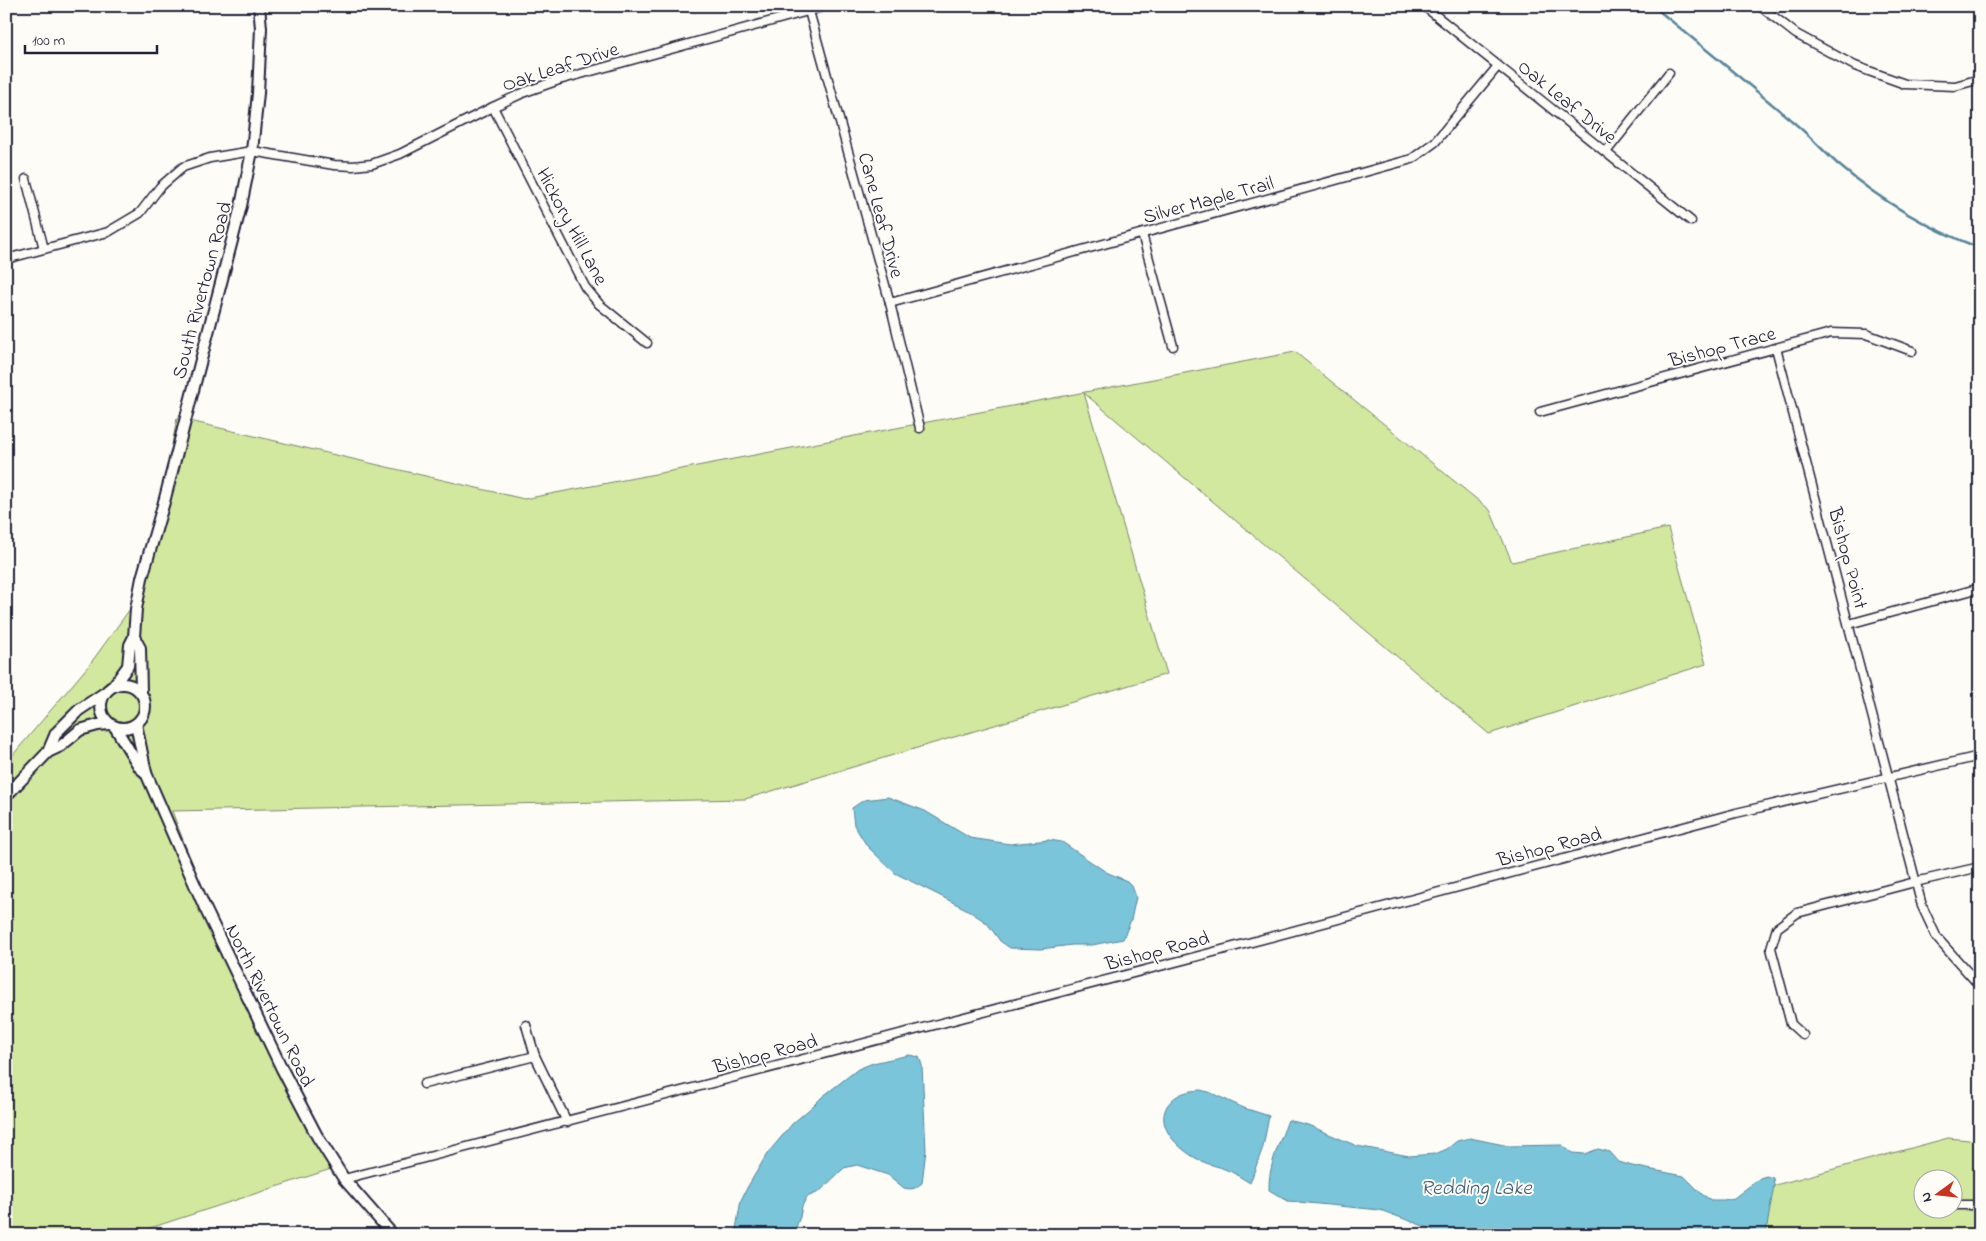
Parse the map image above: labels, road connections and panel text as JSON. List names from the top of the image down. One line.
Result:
{"streets":{"main road":["South Rivertown Road","North Rivertown Road"],"street":["Oak Leaf Drive","Silver Maple Trail","Cane Leaf Drive","Hickory Hill Lane","Bishop Trace","Bishop Point","Bishop Road"]},"crossings":[["Oak Leaf Drive","Silver Maple Trail"],["Oak Leaf Drive","Cane Leaf Drive"],["Oak Leaf Drive","Hickory Hill Lane"],["Oak Leaf Drive","South Rivertown Road"],["Silver Maple Trail","Cane Leaf Drive"],["Bishop Trace","Bishop Point"],["Bishop Point","Bishop Road"],["Bishop Road","North Rivertown Road"]],"water":["Redding Lake"],"scale_bar":"100 m","north":"left"}
